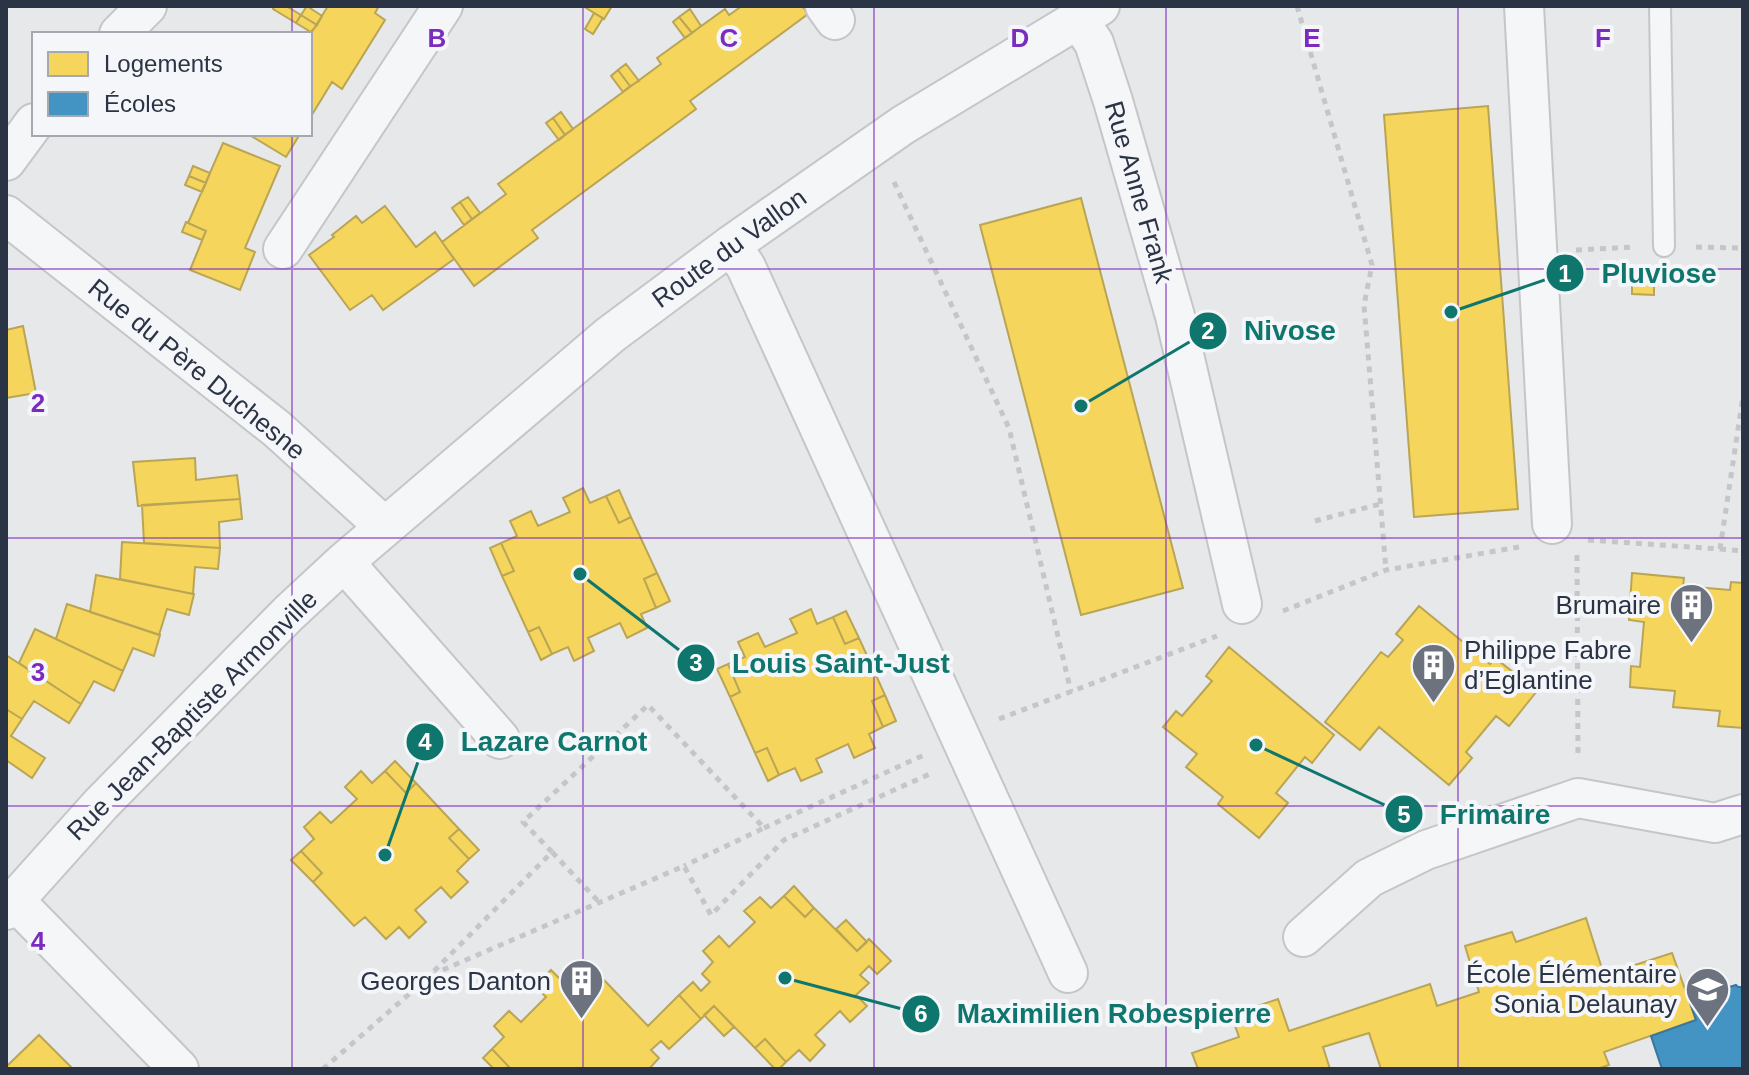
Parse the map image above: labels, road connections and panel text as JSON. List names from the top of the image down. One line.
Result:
{"streets":{"street":["Rue Anne Frank","Route du Vallon","Rue du Père Duchesne","Rue Jean-Baptiste Armonville"]},"crossings":[["Rue Anne Frank","Route du Vallon"],["Route du Vallon","Rue du Père Duchesne"],["Route du Vallon","Rue Jean-Baptiste Armonville"],["Rue du Père Duchesne","Rue Jean-Baptiste Armonville"]],"places":{"other":["Pluviose","Nivose","Louis Saint-Just","Frimaire","Lazare Carnot","Maximilien Robespierre"],"building":["Brumaire","Philippe Fabre d’Eglantine","Georges Danton"],"school or university":["École Élémentaire Sonia Delaunay"]},"legend":["Logements","Écoles"],"grid":{"columns":["B","C","D","E","F"],"rows":["2","3","4"]}}
